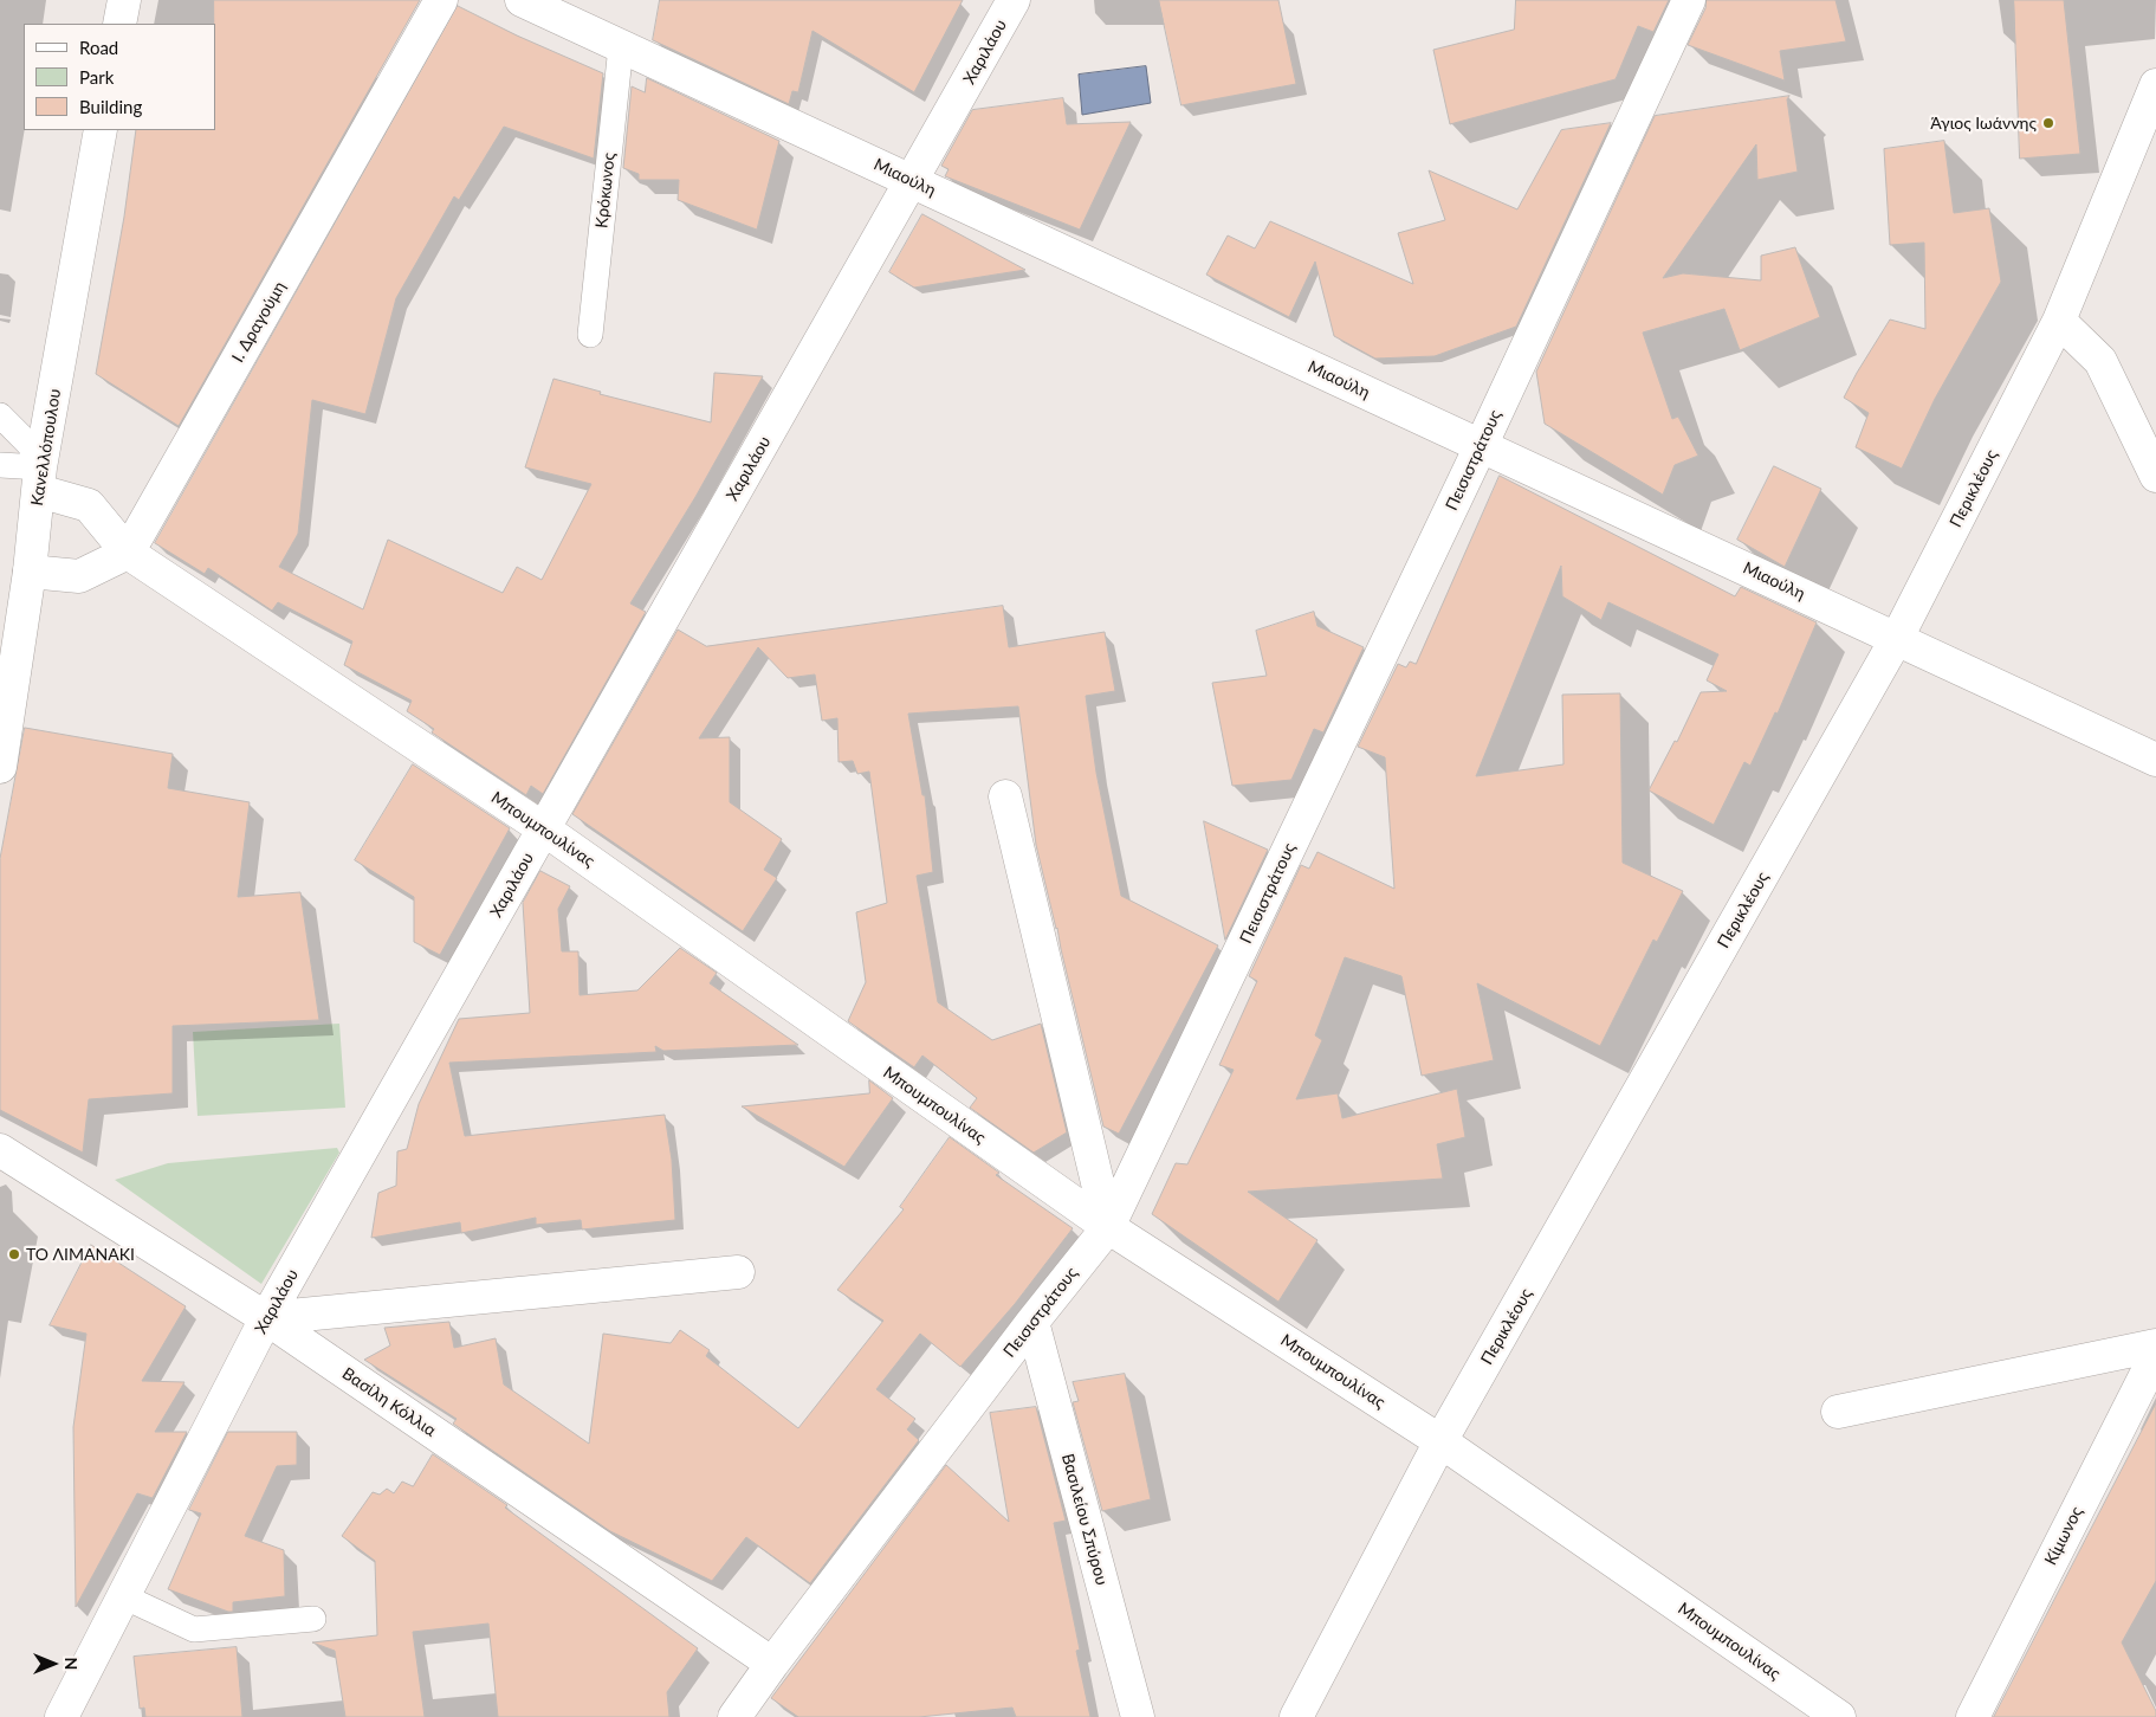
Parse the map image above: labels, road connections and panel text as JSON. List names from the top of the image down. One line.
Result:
{"streets":{"street":["Χαριλάου","Μιαούλη","Ι. Δραγούμη","Κανελλόπουλου","Πεισιστράτους","Περικλέους","Μπουμπουλίνας","Βασίλη Κόλλια","Βασιλείου Σπύρου","Κίμωνος"],"lane":["Κρόκωνος"]},"crossings":[["Χαριλάου","Μιαούλη"],["Χαριλάου","Μπουμπουλίνας"],["Χαριλάου","Βασίλη Κόλλια"],["Μιαούλη","Κρόκωνος"],["Μιαούλη","Πεισιστράτους"],["Μιαούλη","Περικλέους"],["Ι. Δραγούμη","Μπουμπουλίνας"],["Κανελλόπουλου","Μπουμπουλίνας"],["Πεισιστράτους","Μπουμπουλίνας"],["Πεισιστράτους","Βασίλη Κόλλια"],["Πεισιστράτους","Βασιλείου Σπύρου"],["Περικλέους","Μπουμπουλίνας"]],"places":["Άγιος Ιωάννης","ΤΟ ΛΙΜΑΝΑΚΙ"],"legend":["Road","Park","Building"],"north":"right"}
